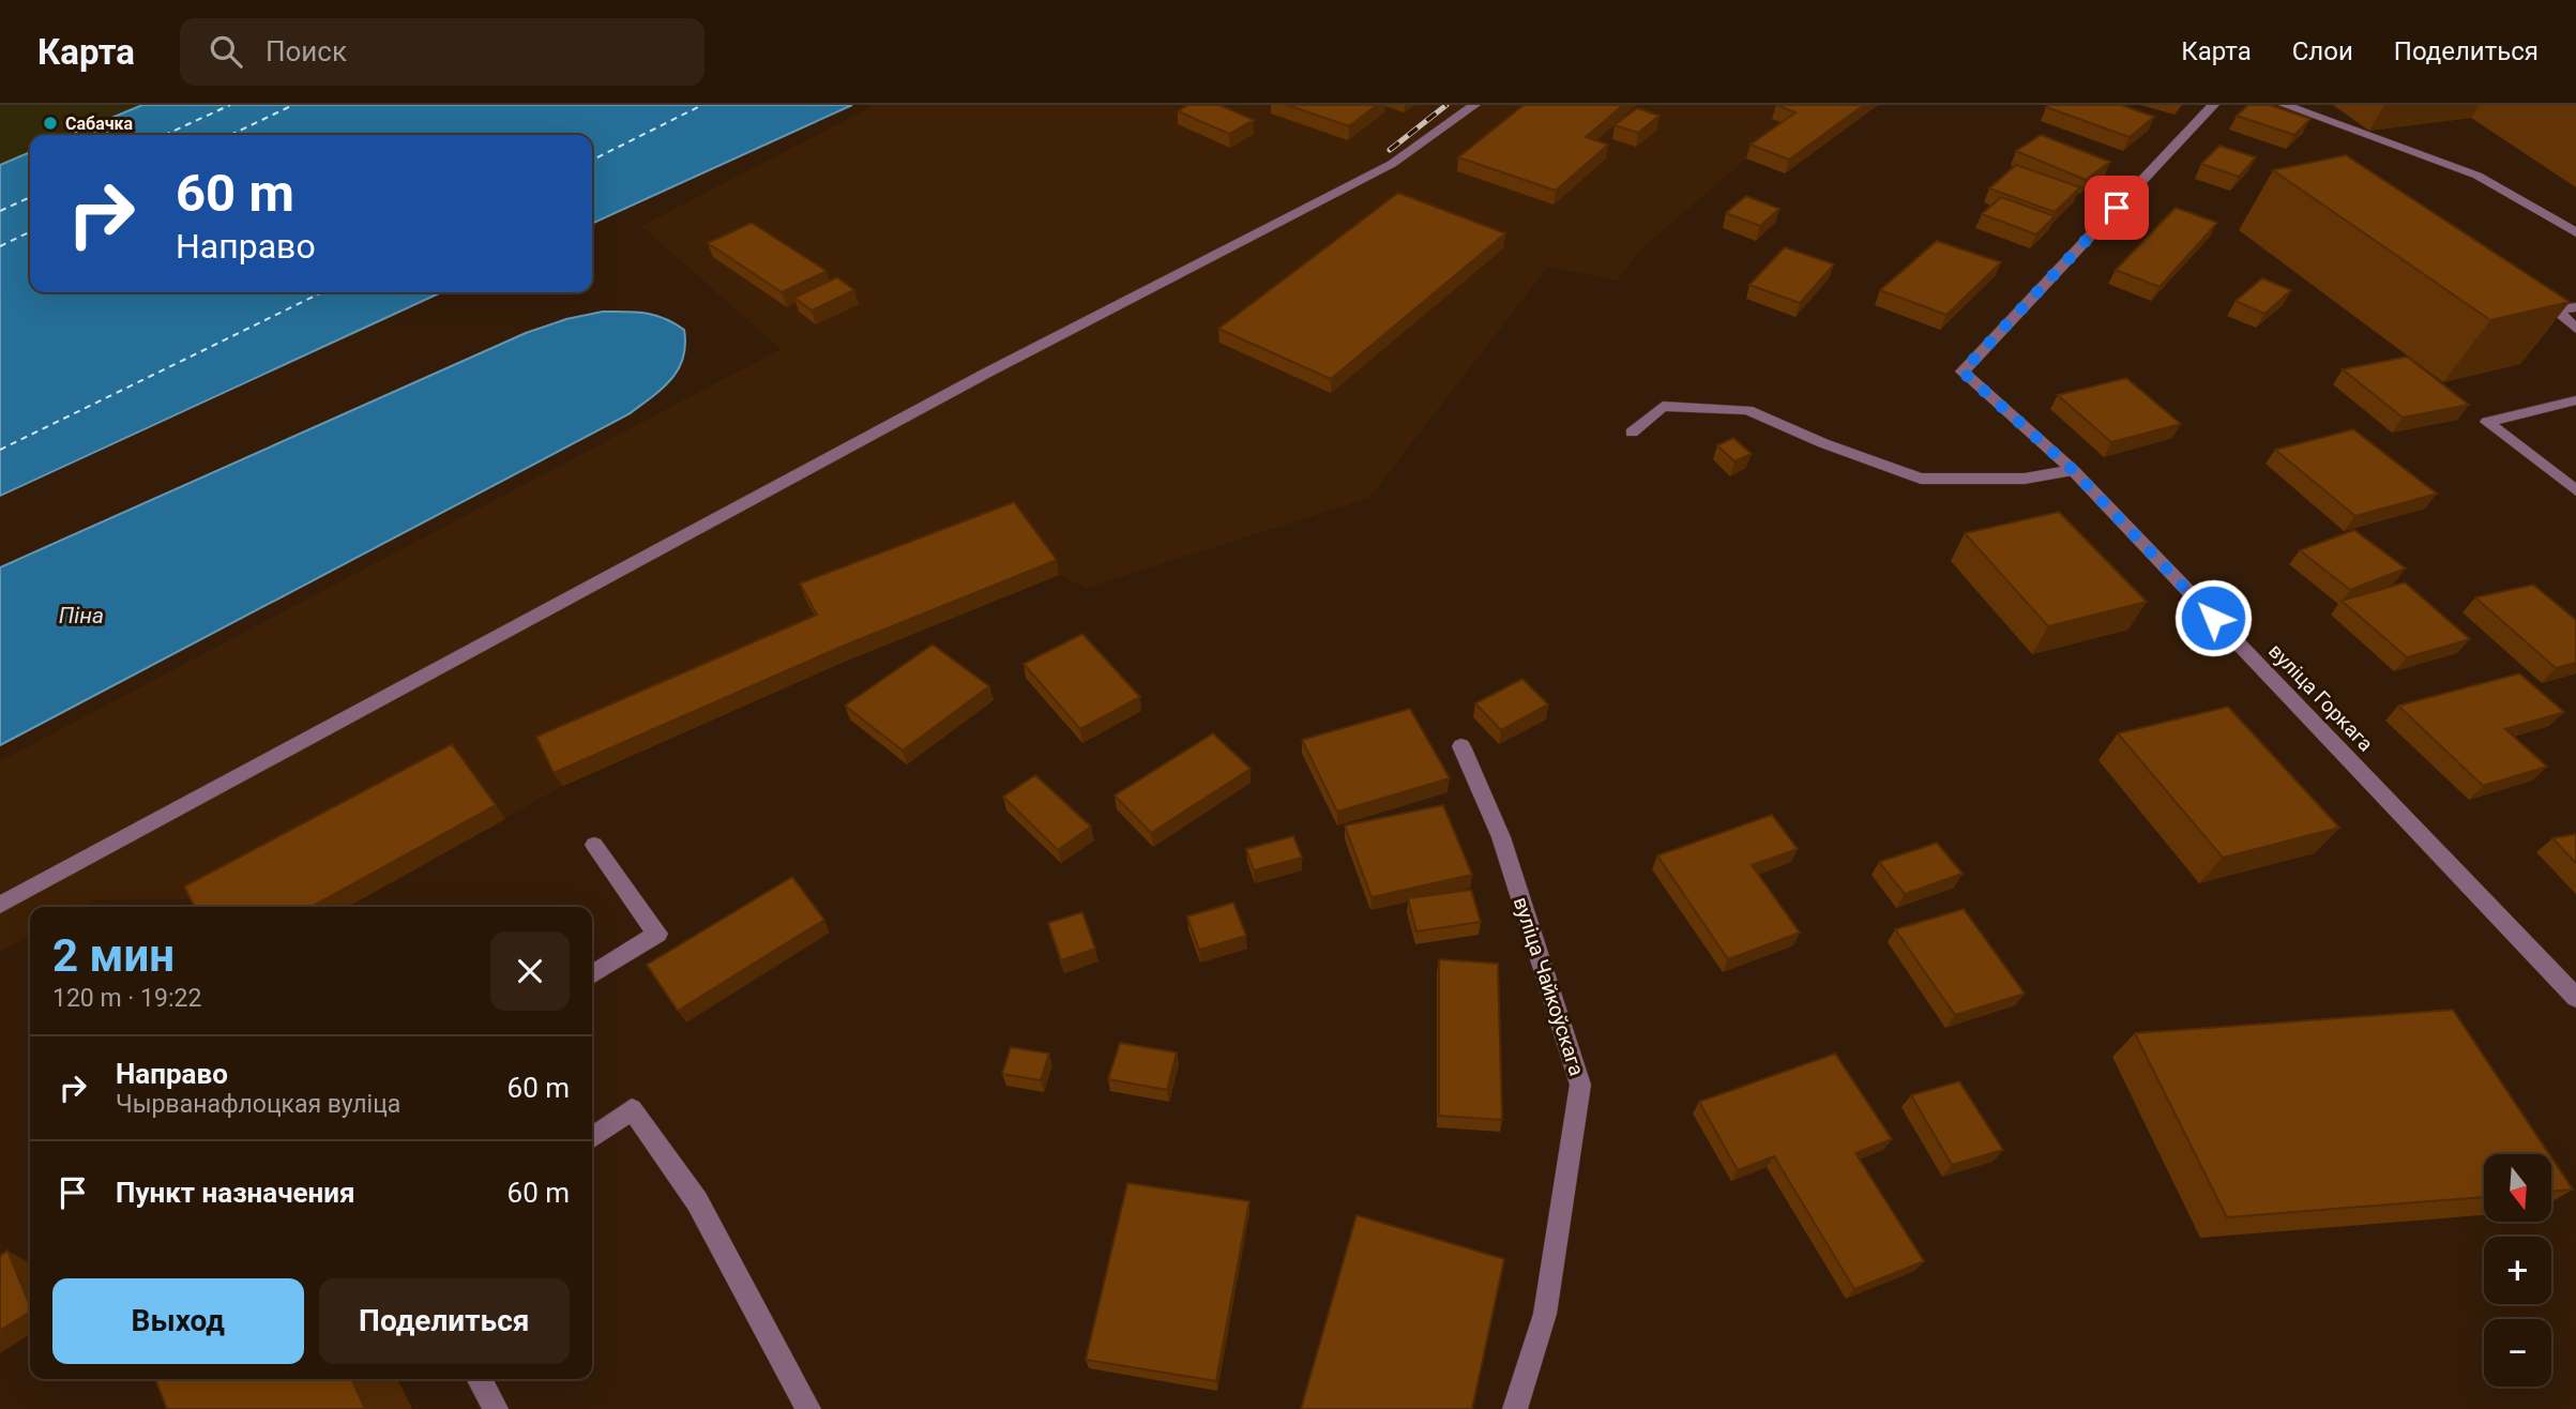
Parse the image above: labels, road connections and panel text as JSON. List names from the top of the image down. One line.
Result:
{"streets":{"street":["вуліца Горкага","вуліца Чайкоўскага"]},"water":["Піна"],"places":["Сабачка"],"north":"bottom","page":{"header":"Карта","search":"Поиск","nav":["Карта","Слои","Поделиться"],"turn":["60 m","Направо"],"heading":["2 мин","120 m · 19:22"],"list":[{"name":"Направо","note":"Чырванафлоцкая вуліца","value":"60 m"},{"name":"Пункт назначения","value":"60 m"}],"map_buttons":["+","−"],"buttons":["Выход","Поделиться"]}}
